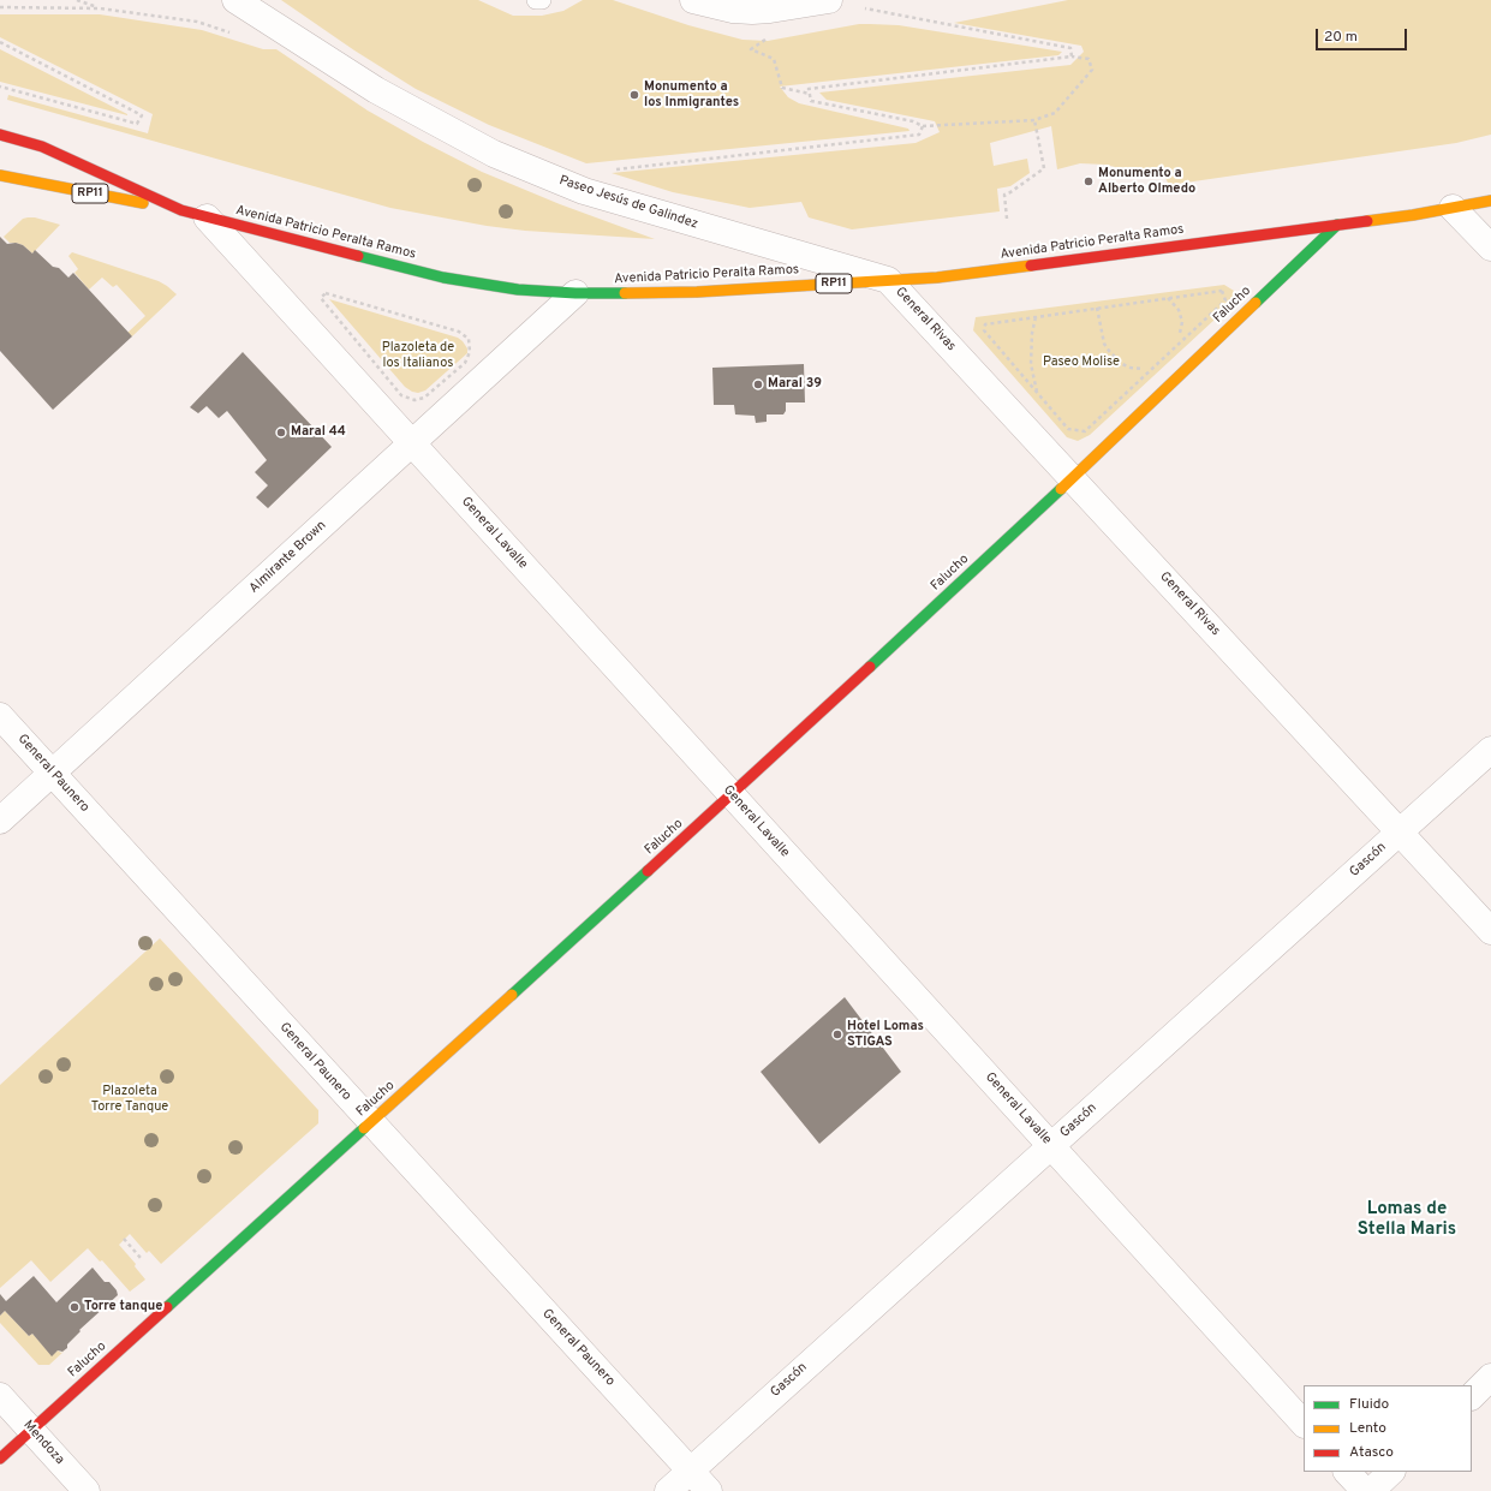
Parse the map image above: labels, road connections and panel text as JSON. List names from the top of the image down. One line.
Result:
{"streets":{"street":["RP11","Paseo Jesús de Galindez","Avenida Patricio Peralta Ramos","Falucho","General Rivas","General Lavalle","Almirante Brown","General Paunero","Gascón","Mendoza"]},"crossings":[["RP11","Avenida Patricio Peralta Ramos"],["Paseo Jesús de Galindez","Avenida Patricio Peralta Ramos"],["Paseo Jesús de Galindez","General Rivas"],["Avenida Patricio Peralta Ramos","Falucho"],["Avenida Patricio Peralta Ramos","General Rivas"],["Avenida Patricio Peralta Ramos","General Lavalle"],["Avenida Patricio Peralta Ramos","Almirante Brown"],["Falucho","General Rivas"],["Falucho","General Lavalle"],["Falucho","General Paunero"],["Falucho","Mendoza"],["General Rivas","Gascón"],["General Lavalle","Almirante Brown"],["General Lavalle","Gascón"],["Almirante Brown","General Paunero"],["General Paunero","Gascón"]],"districts":["Lomas de Stella Maris"],"parks":["Plazoleta de los Italianos","Paseo Molise","Plazoleta Torre Tanque"],"places":["Monumento a los Inmigrantes","Monumento a Alberto Olmedo","Maral 39","Maral 44","Hotel Lomas STIGAS","Torre tanque"],"legend":["Fluido","Lento","Atasco"],"scale_bar":"20 m"}
